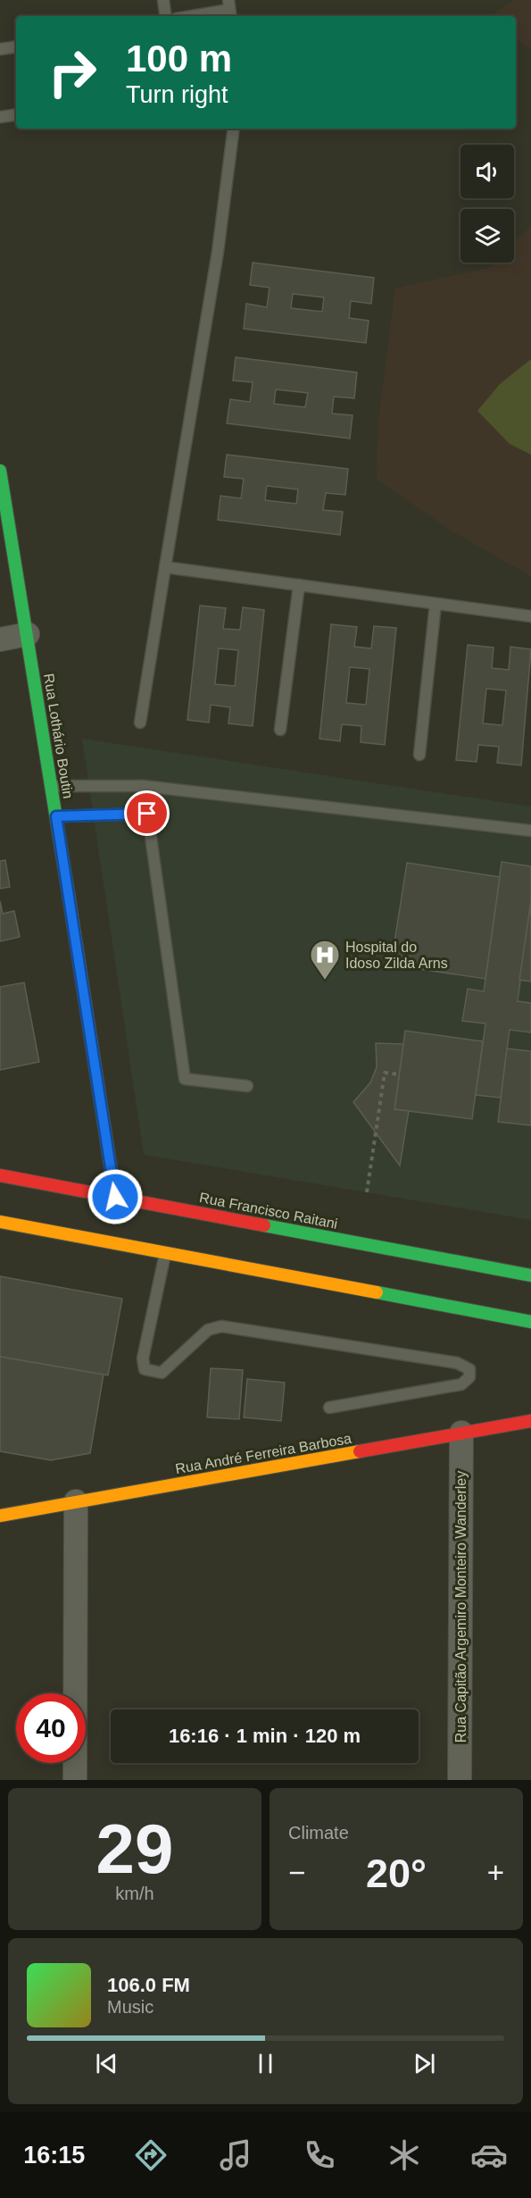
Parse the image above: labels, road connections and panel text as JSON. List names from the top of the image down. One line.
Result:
{"streets":{"street":["Rua Lothário Boutin","Rua Francisco Raitani","Rua André Ferreira Barbosa","Rua Capitão Argemiro Monteiro Wanderley"]},"crossings":[["Rua Lothário Boutin","Rua Francisco Raitani"],["Rua André Ferreira Barbosa","Rua Capitão Argemiro Monteiro Wanderley"]],"places":{"hospital":["Hospital do Idoso Zilda Arns"]},"page":{"turn":["100 m","Turn right"],"limit":"40","trip":"16:16 · 1 min · 120 m","tile":[["29","km/h"],"Climate"],"heat":["−","20°","+"],"song":["106.0 FM","Music"],"tabs":"16:15"}}
